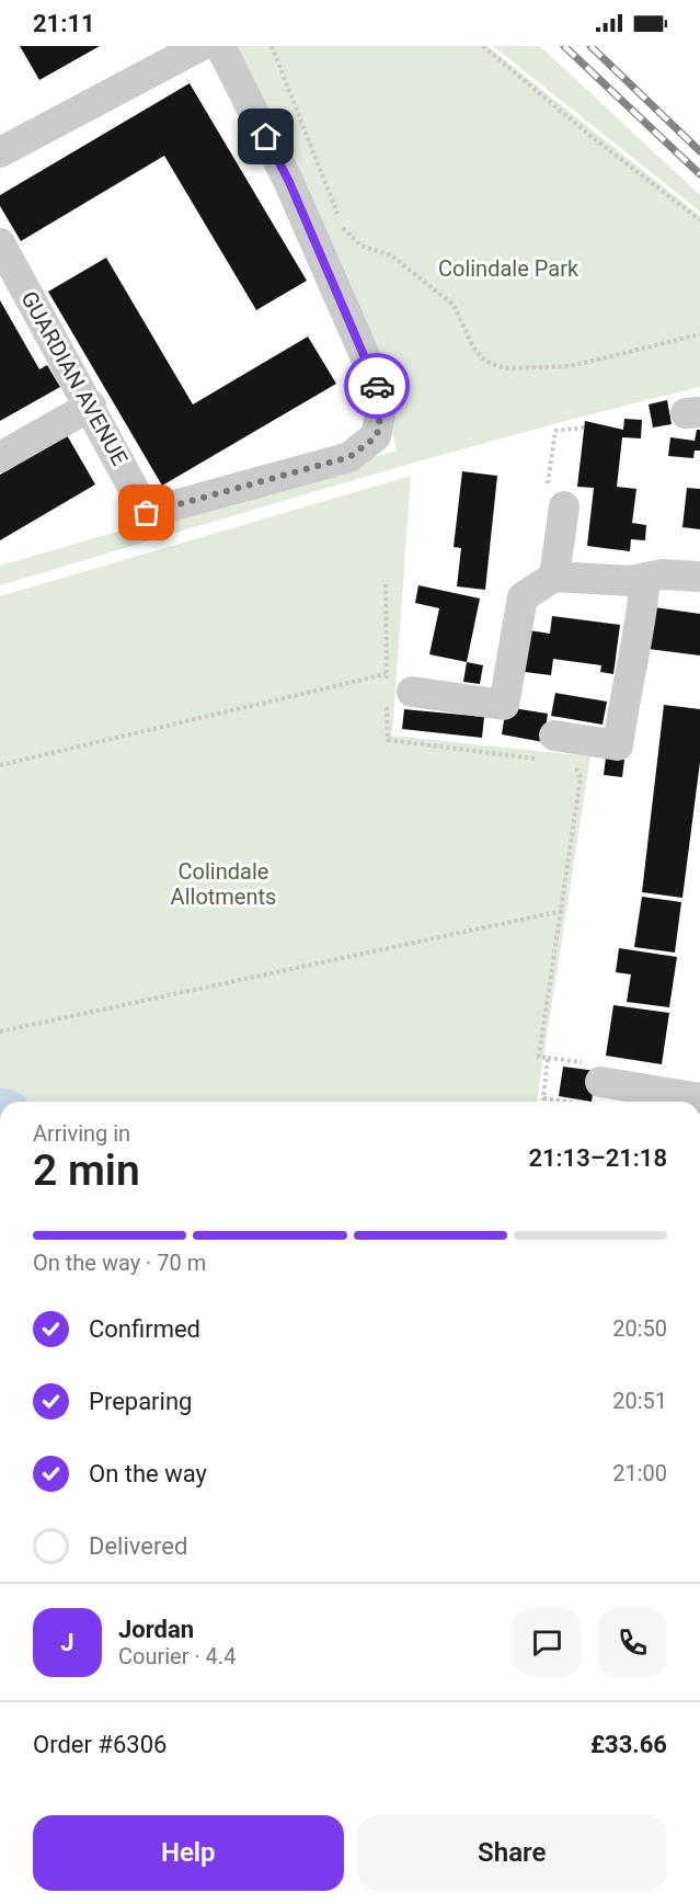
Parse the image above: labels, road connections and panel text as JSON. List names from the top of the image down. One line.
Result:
{"streets":{"street":["GUARDIAN AVENUE"]},"parks":["Colindale Park","Colindale Allotments"],"page":{"status":"21:11","heading":["2 min","Arriving in","21:13–21:18"],"panel":["Jordan","Courier · 4.4","Order #6306","£33.66"],"bar":"On the way · 70 m","list":[["Confirmed","20:50"],["Preparing","20:51"],["On the way","21:00"],"Delivered"],"round":"J","buttons":["Help","Share"]}}
